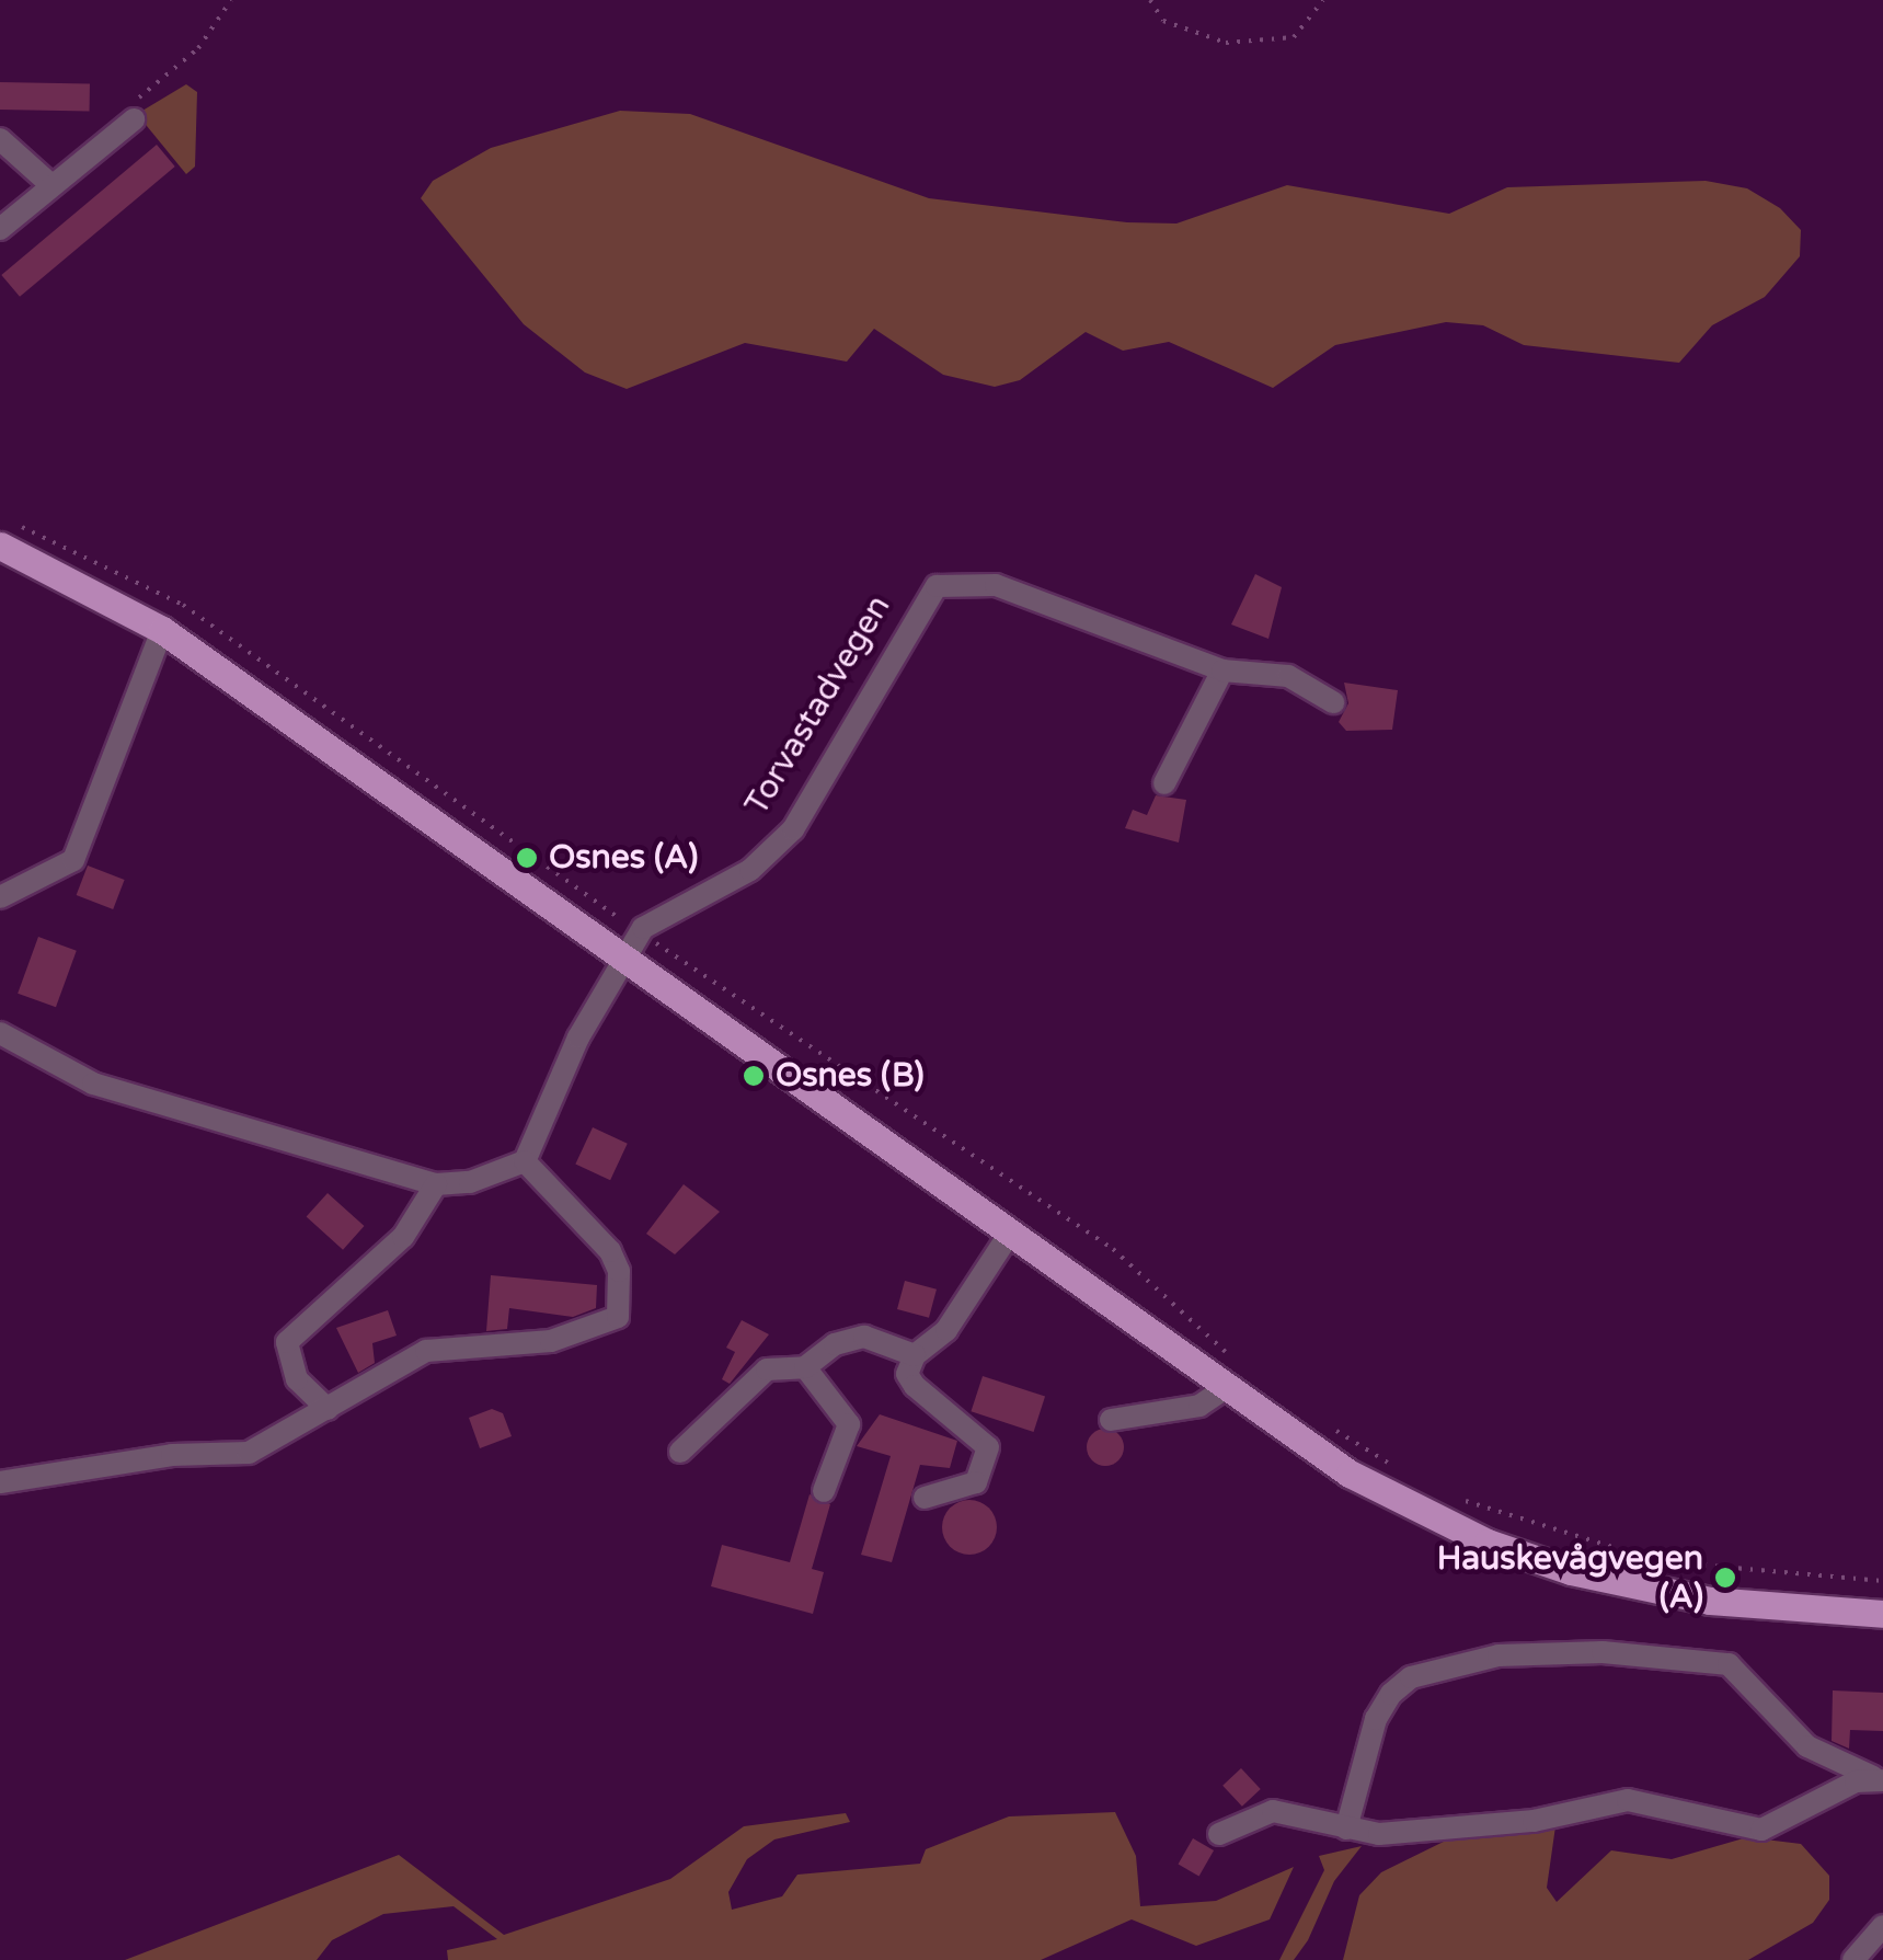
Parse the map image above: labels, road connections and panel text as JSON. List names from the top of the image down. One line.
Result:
{"streets":{"street":["Torvastadvegen"]},"places":["Osnes (A)","Osnes (B)","Hauskevågvegen (A)"]}
